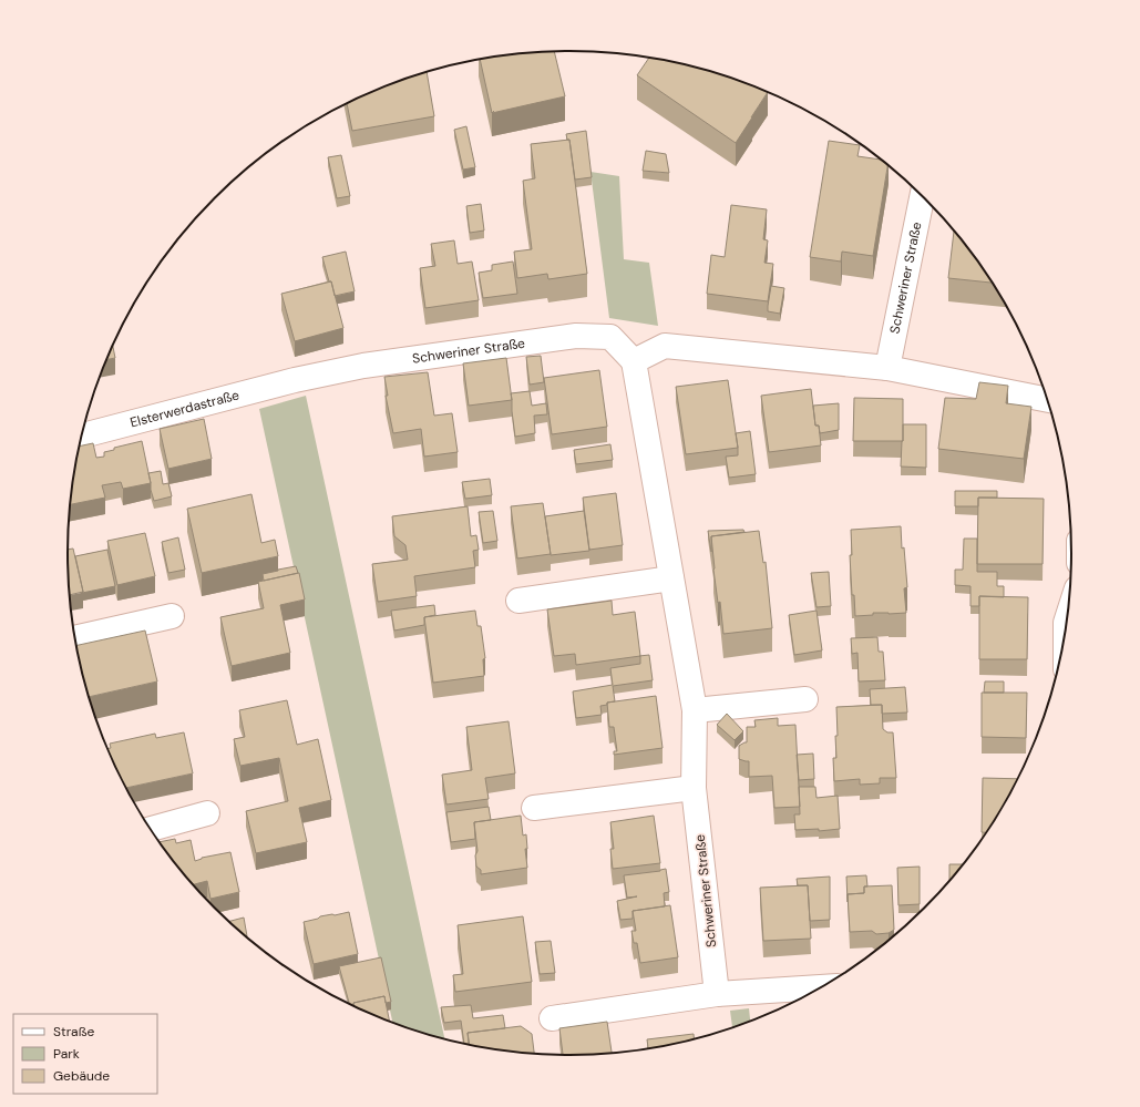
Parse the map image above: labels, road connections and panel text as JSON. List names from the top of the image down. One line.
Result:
{"streets":{"street":["Schweriner Straße","Elsterwerdastraße"]},"crossings":[["Schweriner Straße","Elsterwerdastraße"]],"legend":["Straße","Park","Gebäude"]}
